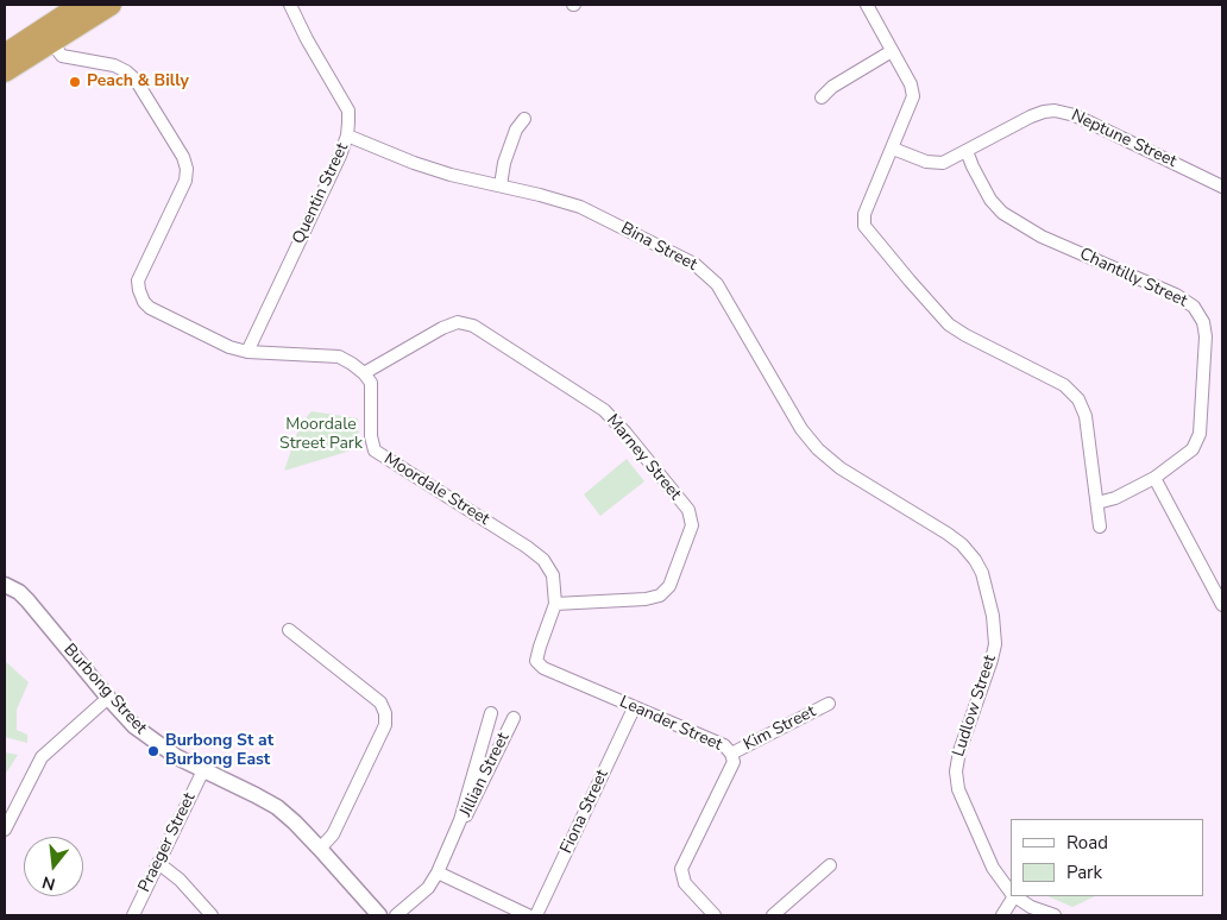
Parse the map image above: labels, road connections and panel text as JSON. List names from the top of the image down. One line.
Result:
{"streets":{"street":["Neptune Street","Quentin Street","Bina Street","Chantilly Street","Marney Street","Moordale Street","Burbong Street","Ludlow Street","Leander Street","Kim Street","Jillian Street","Fiona Street","Praeger Street"]},"crossings":[["Neptune Street","Chantilly Street"],["Quentin Street","Bina Street"],["Bina Street","Ludlow Street"],["Marney Street","Moordale Street"],["Moordale Street","Leander Street"],["Burbong Street","Praeger Street"],["Leander Street","Kim Street"],["Leander Street","Fiona Street"]],"parks":["Moordale Street Park"],"places":["Peach & Billy","Burbong St at Burbong East"],"legend":["Road","Park"],"north":"bottom"}
